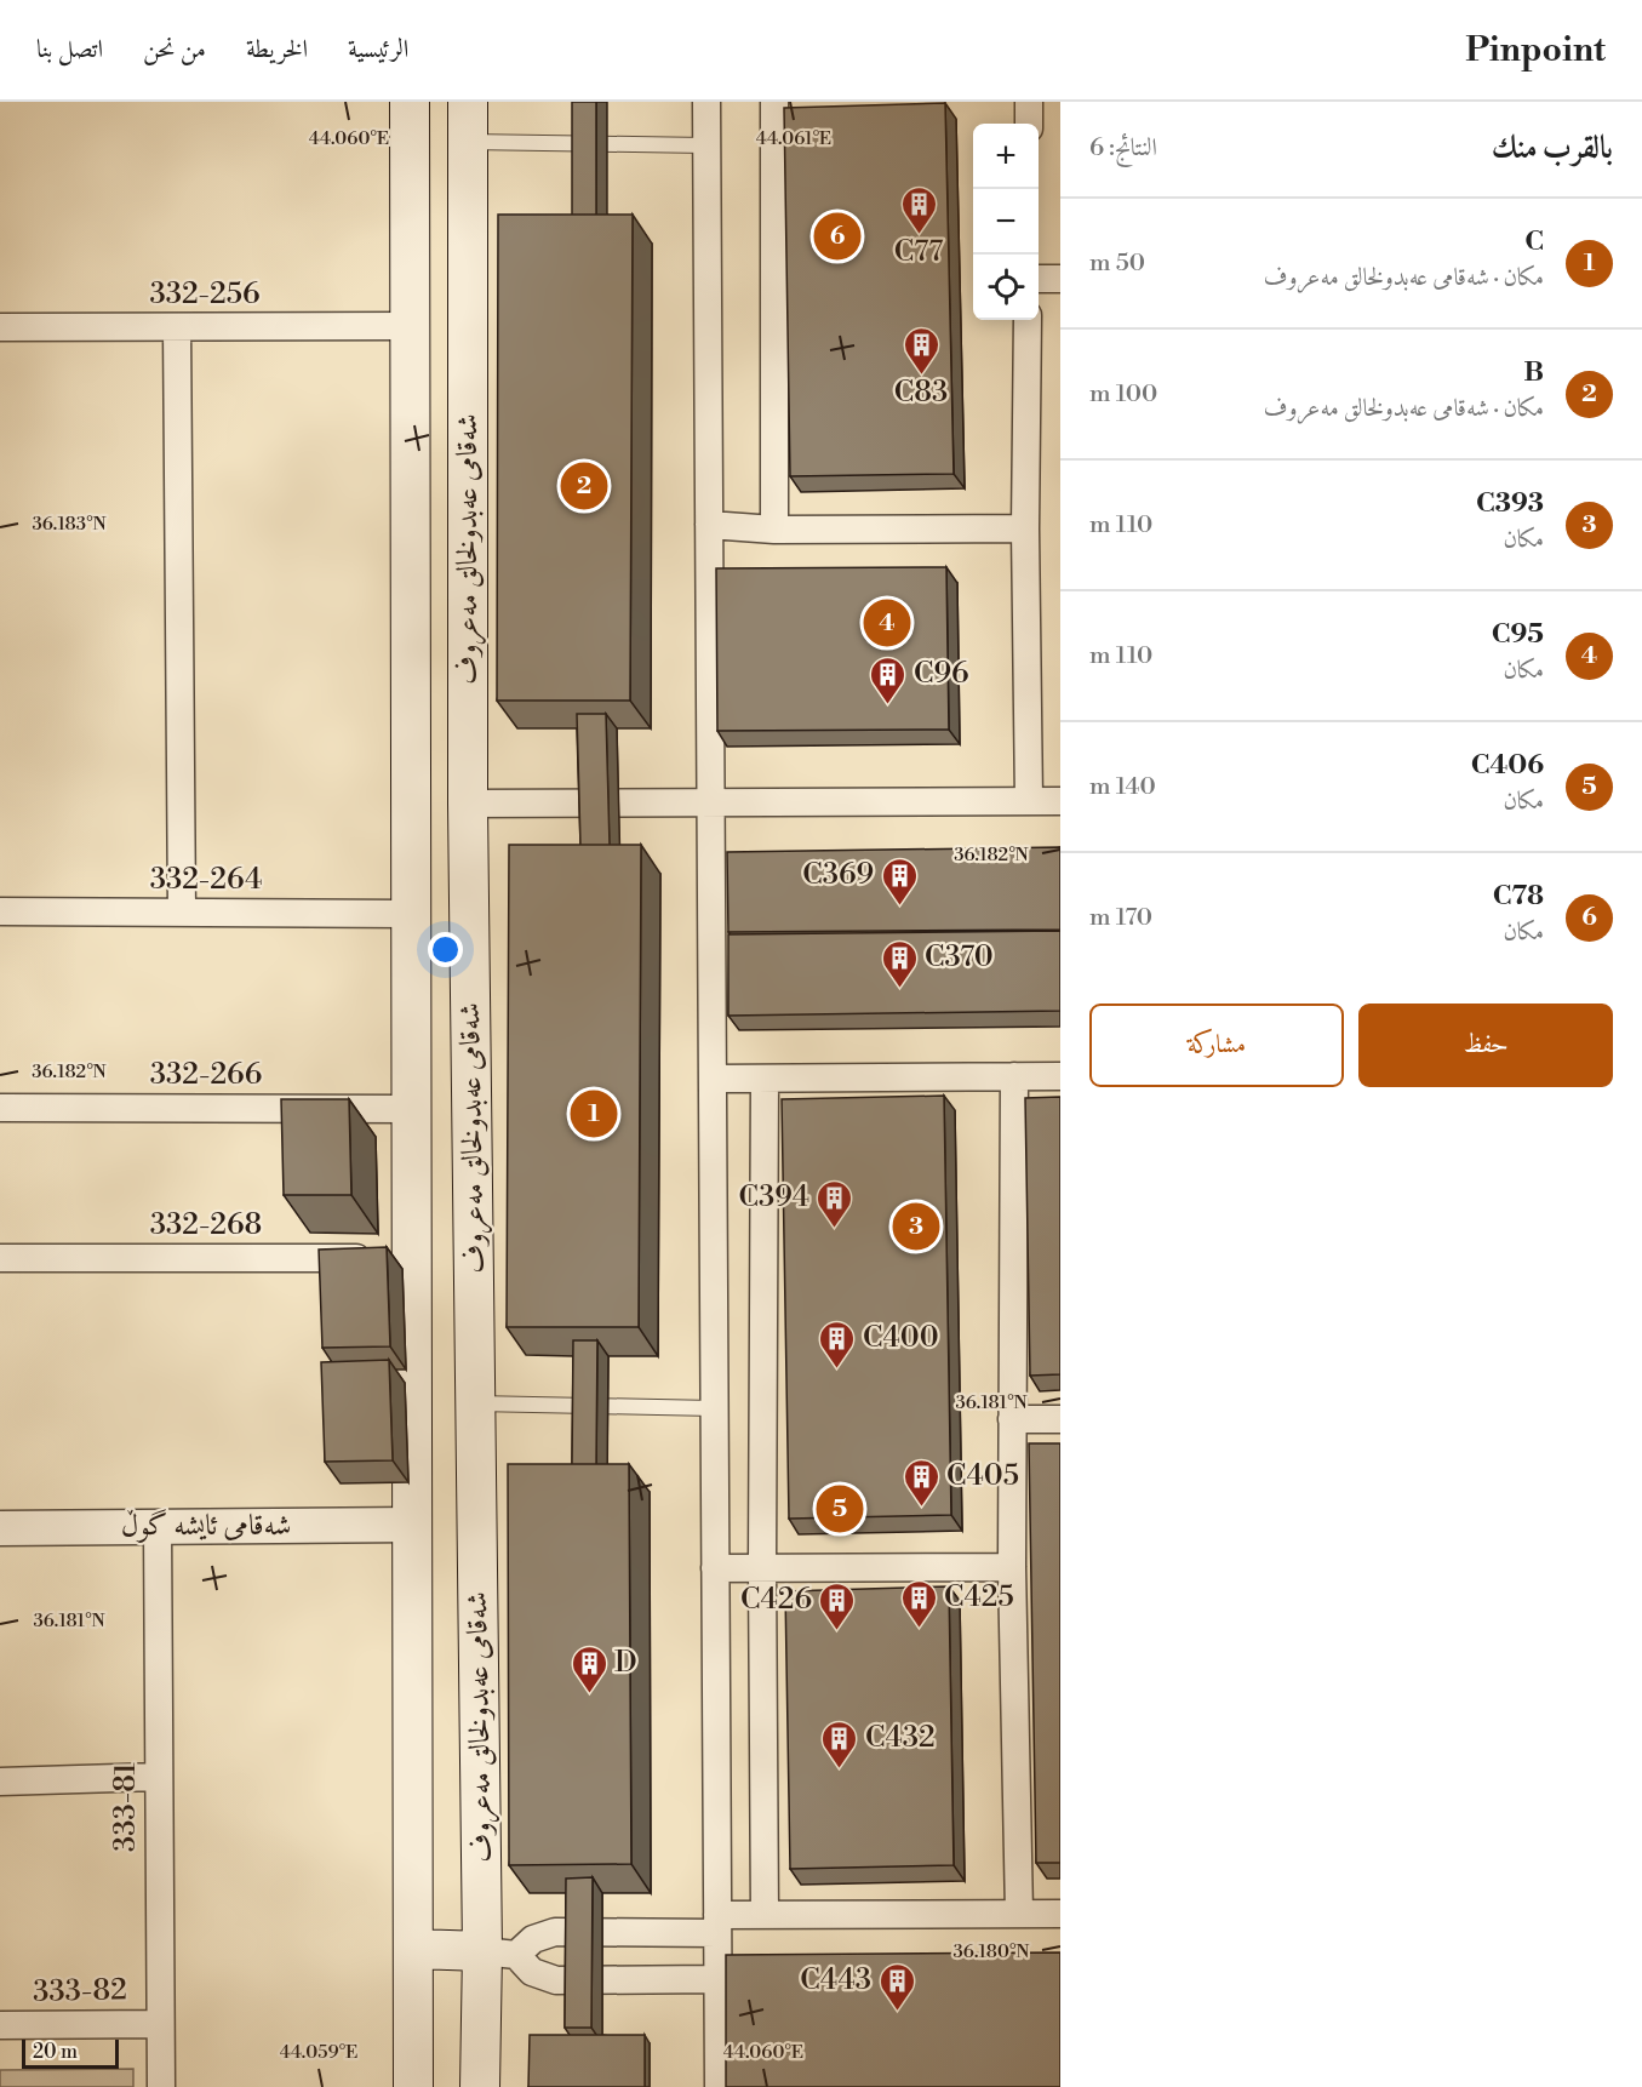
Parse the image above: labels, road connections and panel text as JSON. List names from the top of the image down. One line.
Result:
{"streets":{"main road":["شەقامی عەبدولخالق مەعروف"],"street":["332-256","332-264","332-266","332-268","شەقامی ئایشە گوڵ","333-81","333-82"]},"crossings":[["332-256","شەقامی عەبدولخالق مەعروف"],["شەقامی عەبدولخالق مەعروف","332-264"],["شەقامی عەبدولخالق مەعروف","332-266"],["شەقامی عەبدولخالق مەعروف","332-268"],["شەقامی عەبدولخالق مەعروف","شەقامی ئایشە گوڵ"],["شەقامی ئایشە گوڵ","333-81"],["333-81","333-82"]],"places":{"building":["C77","C83","C96","C369","C370","C394","C400","C405","C425","C426","D","C432","C443"]},"scale_bar":"20 m","page":{"header":"Pinpoint","nav":["الرئيسية","الخريطة","من نحن","اتصل بنا"],"heading":["بالقرب منك","النتائج: 6"],"map_buttons":["+","−"],"list":[{"mark":"1","name":"C","note":"مكان · شەقامی عەبدولخالق مەعروف","value":"50 m"},{"mark":"2","name":"B","note":"مكان · شەقامی عەبدولخالق مەعروف","value":"100 m"},{"mark":"3","name":"C393","note":"مكان","value":"110 m"},{"mark":"4","name":"C95","note":"مكان","value":"110 m"},{"mark":"5","name":"C406","note":"مكان","value":"140 m"},{"mark":"6","name":"C78","note":"مكان","value":"170 m"}],"pins":["6","2","4","1","3","5"],"buttons":["حفظ","مشاركة"],"scale":"20 m"},"coordinates":["44.060°E","44.061°E","36.183°N","36.182°N","36.181°N","36.180°N","44.059°E"]}
